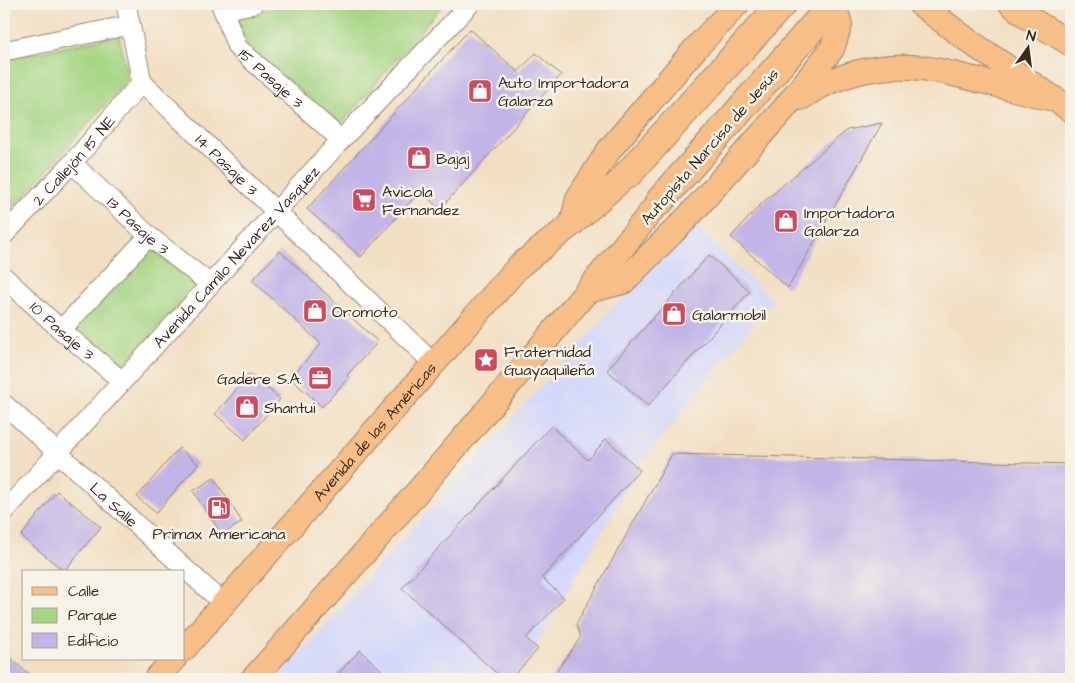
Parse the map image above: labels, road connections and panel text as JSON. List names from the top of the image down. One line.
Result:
{"streets":{"highway":["Autopista Narcisa de Jesús"],"main road":["Avenida de las Américas"],"street":["15 Pasaje 3","2 Callejón 15 NE","14 Pasaje 3","13 Pasaje 3","Avenida Camilo Nevarez Vasquez","10 Pasaje 3","La Salle"]},"crossings":[["15 Pasaje 3","Avenida Camilo Nevarez Vasquez"],["2 Callejón 15 NE","14 Pasaje 3"],["2 Callejón 15 NE","13 Pasaje 3"],["14 Pasaje 3","Avenida Camilo Nevarez Vasquez"],["14 Pasaje 3","Avenida de las Américas"],["13 Pasaje 3","Avenida Camilo Nevarez Vasquez"],["Avenida Camilo Nevarez Vasquez","10 Pasaje 3"],["Avenida Camilo Nevarez Vasquez","La Salle"],["Avenida de las Américas","La Salle"]],"places":{"shop":["Auto Importadora Galarza","Bajaj","Importadora Galarza","Oromoto","Galarmobil","Shantui"],"supermarket":["Avicola Fernandez"],"place":["Fraternidad Guayaquileña"],"office":["Gadere S.A."],"fuel station":["Primax Americana"]},"legend":["Calle","Parque","Edificio"],"north":"top"}
